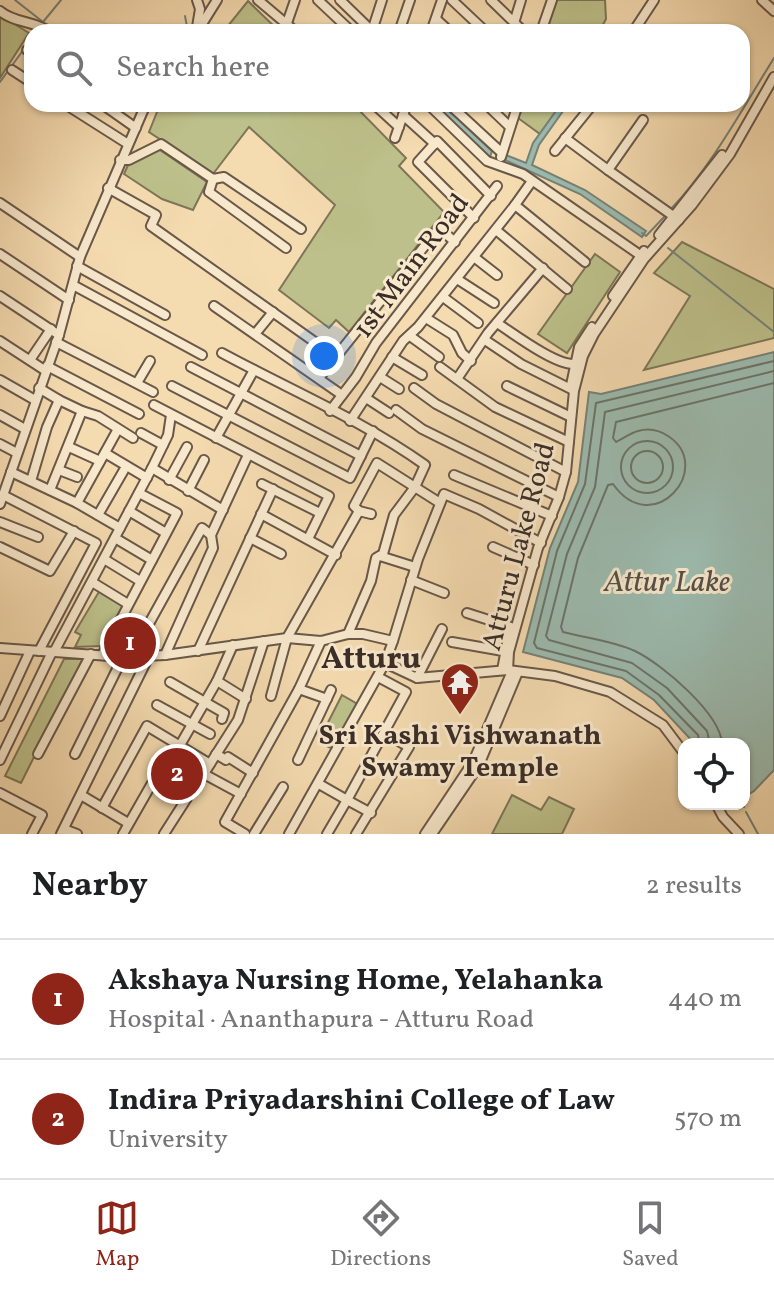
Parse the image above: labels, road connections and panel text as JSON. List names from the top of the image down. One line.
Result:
{"streets":{"street":["1st Main Road","Atturu Lake Road"]},"districts":["Atturu"],"water":["Attur Lake"],"places":{"temple":["Sri Kashi Vishwanath Swamy Temple"]},"page":{"search":"Search here","pins":["1","2"],"heading":["Nearby","2 results"],"list":[{"mark":"1","name":"Akshaya Nursing Home, Yelahanka","note":"Hospital · Ananthapura - Atturu Road","value":"440 m"},{"mark":"2","name":"Indira Priyadarshini College of Law","note":"University","value":"570 m"}],"nav":["Map","Directions","Saved"]}}
